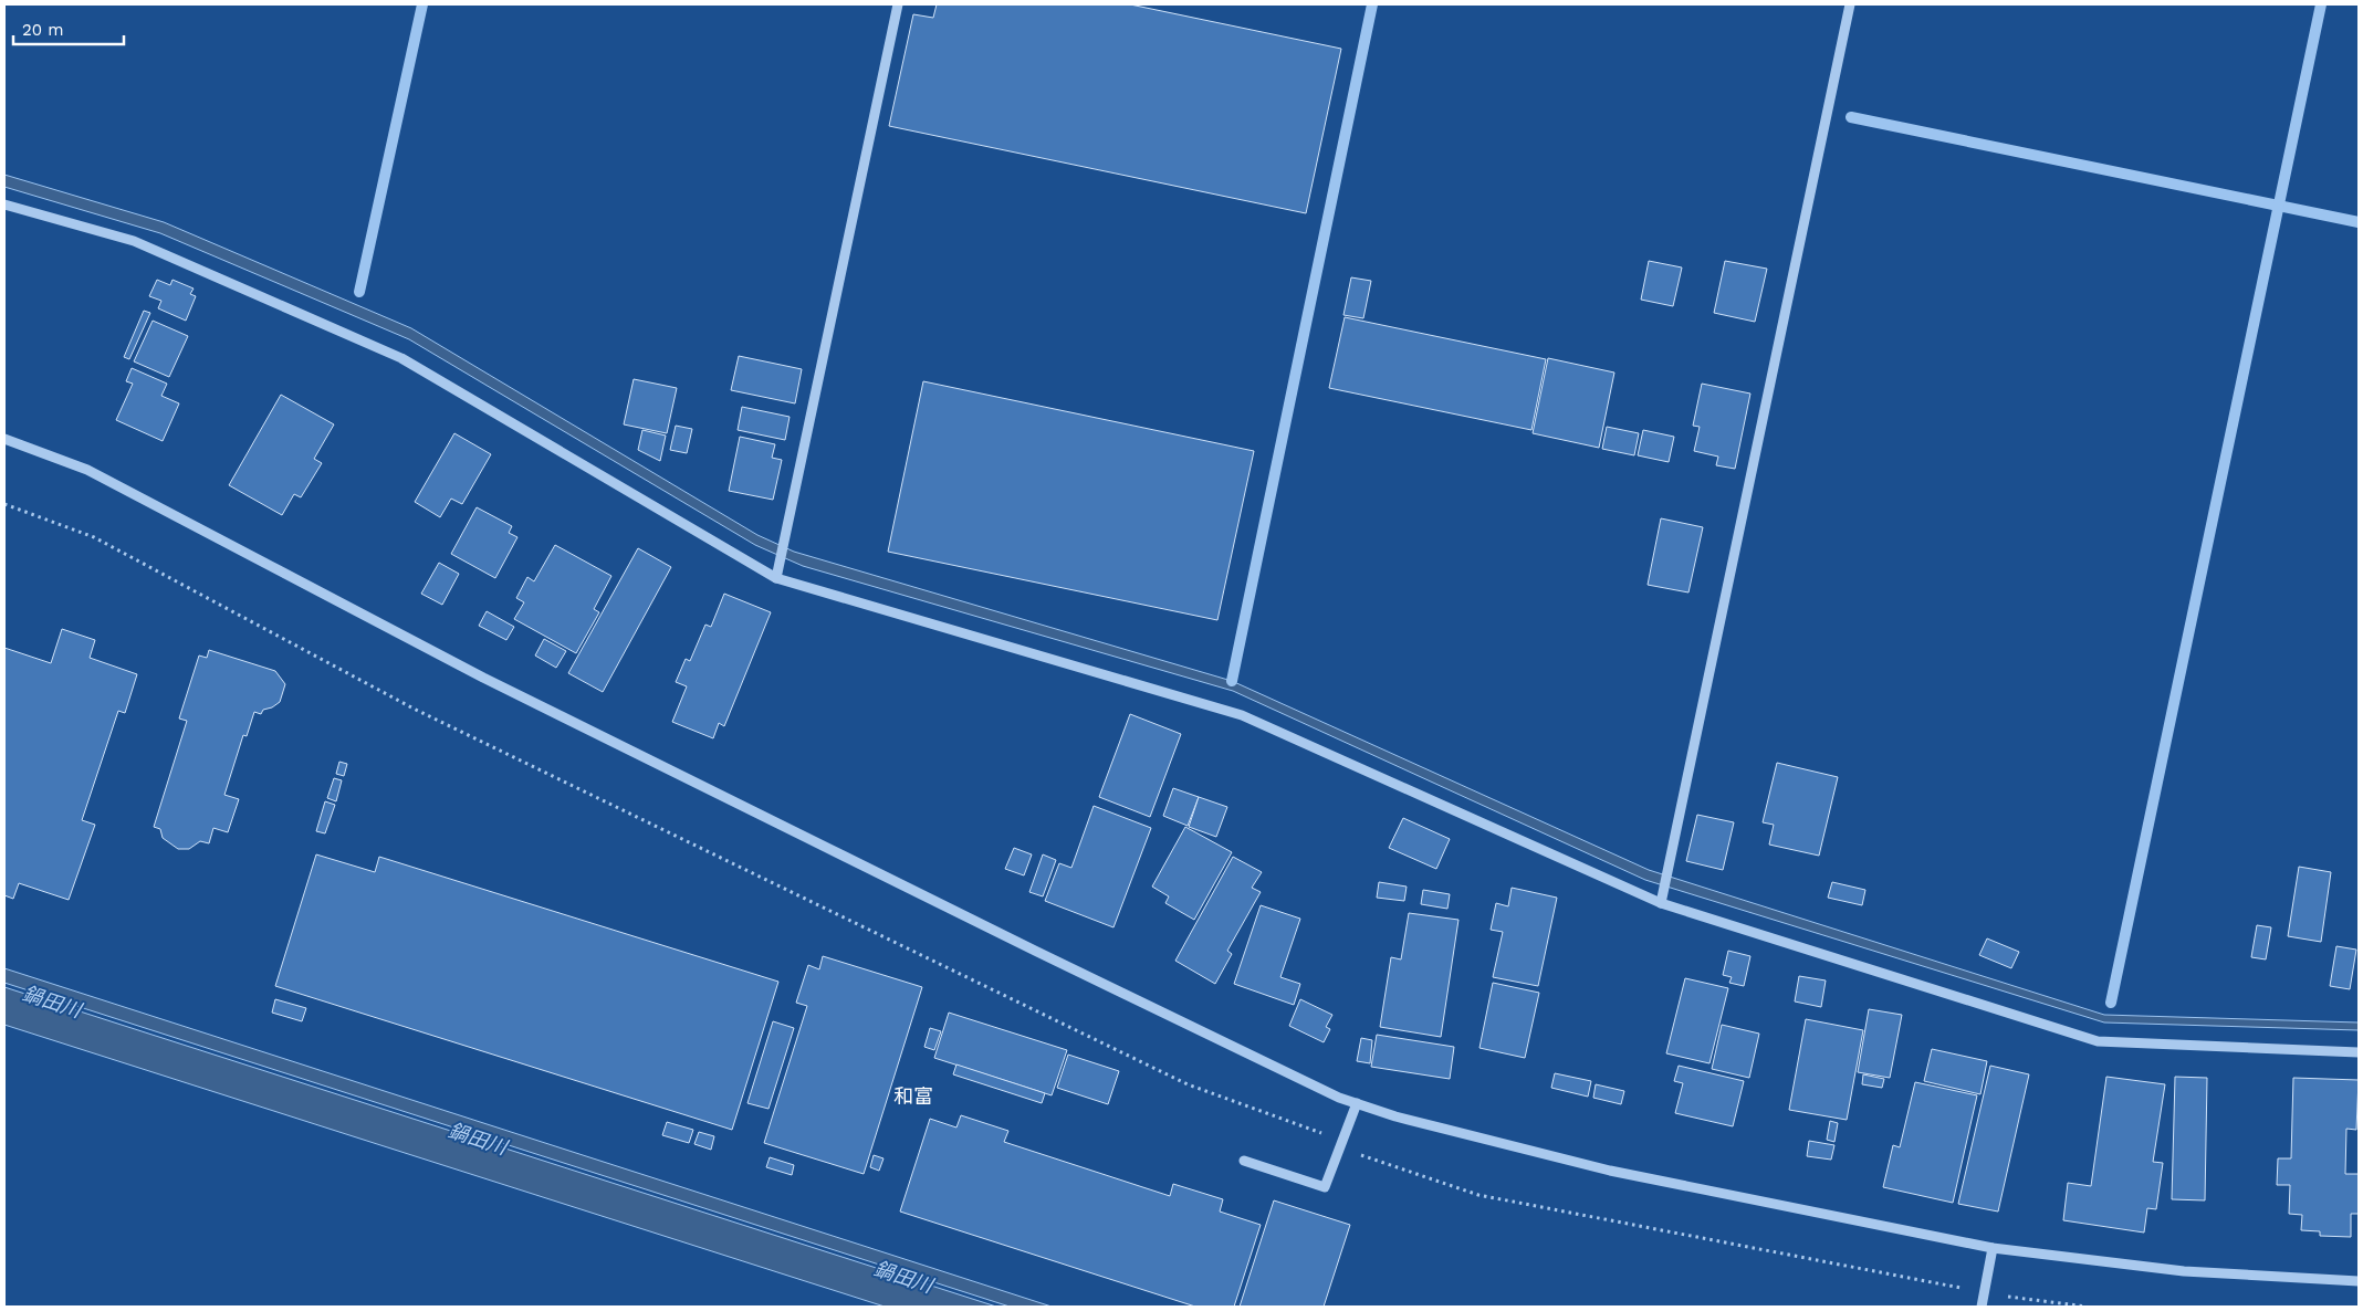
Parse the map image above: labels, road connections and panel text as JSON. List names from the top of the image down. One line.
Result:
{"districts":["和富"],"water":["鍋田川"],"scale_bar":"20 m"}
